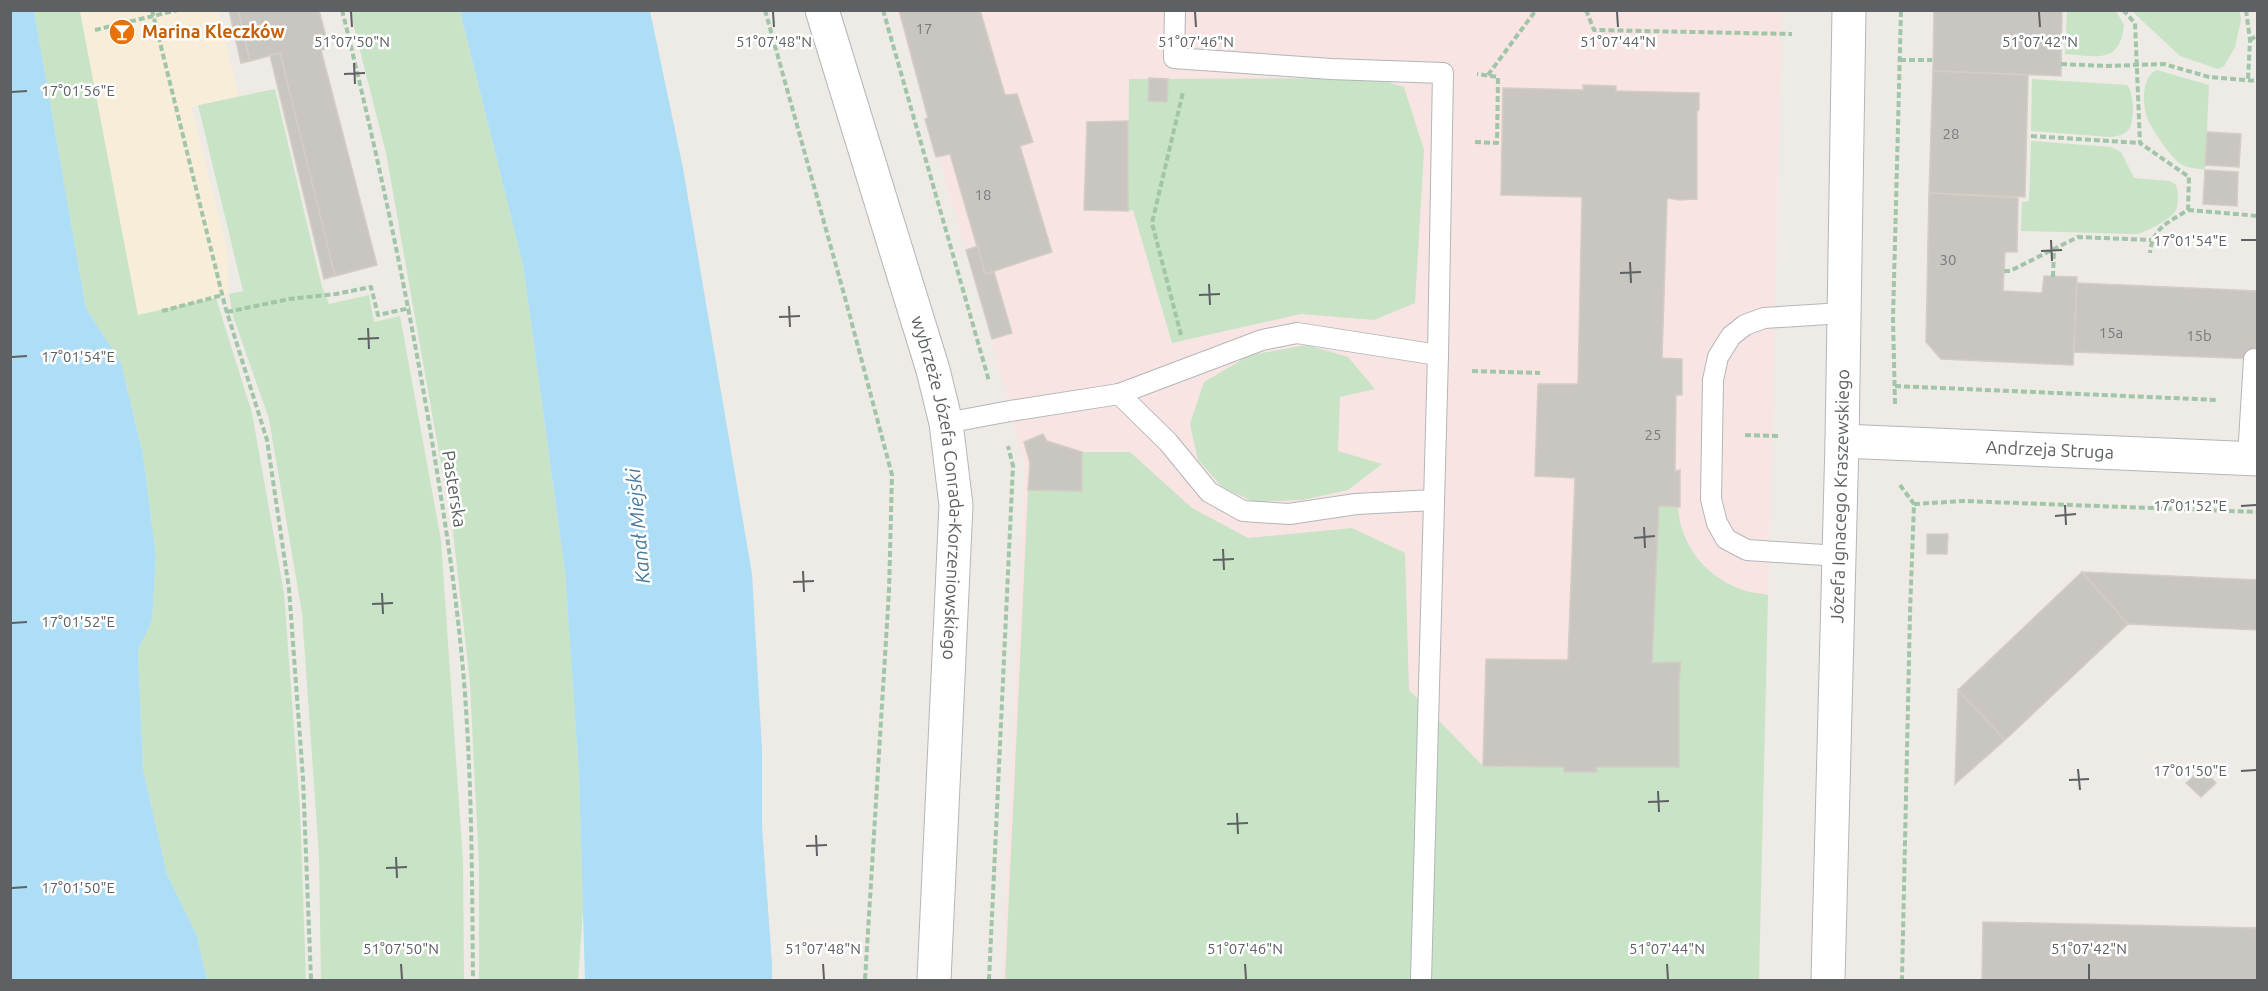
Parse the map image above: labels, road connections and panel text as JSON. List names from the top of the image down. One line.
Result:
{"streets":{"street":["Andrzeja Struga","wybrzeże Józefa Conrada-Korzeniowskiego","Józefa Ignacego Kraszewskiego"],"path":["Pasterska"]},"crossings":[["Andrzeja Struga","Józefa Ignacego Kraszewskiego"]],"water":["Kanał Miejski"],"places":{"bar":["Marina Kleczków"]},"house_numbers":["17","28","18","30","15a","15b","25"],"coordinates":["51°07'50\"N","51°07'48\"N","51°07'46\"N","51°07'44\"N","51°07'42\"N","17°01'56\"E","17°01'54\"E","17°01'52\"E","17°01'50\"E"]}
